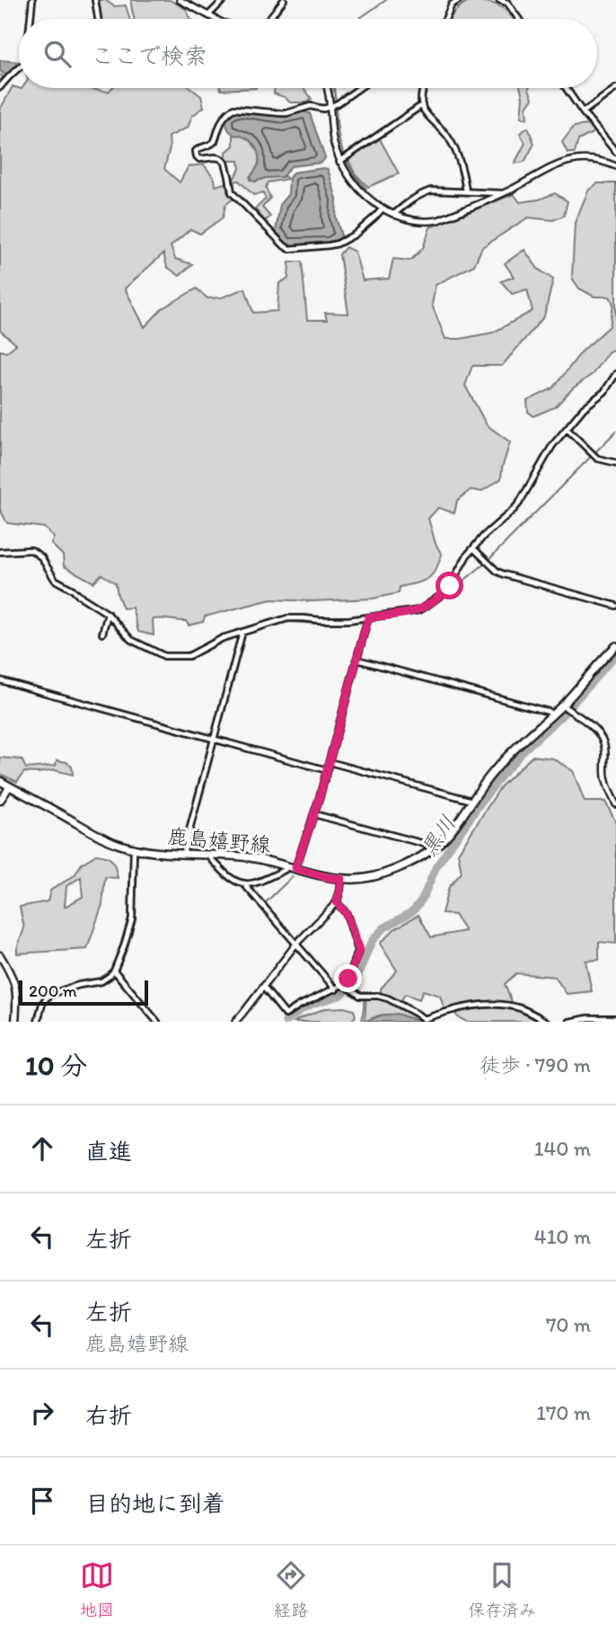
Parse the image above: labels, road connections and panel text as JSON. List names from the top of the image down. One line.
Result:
{"streets":{"main road":["鹿島嬉野線"]},"water":["黒川"],"scale_bar":"200 m","page":{"search":"ここで検索","scale":"200 m","heading":["10 分","徒歩 · 790 m"],"list":[["直進","140 m"],["左折","410 m"],["左折","鹿島嬉野線","70 m"],["右折","170 m"],"目的地に到着"],"nav":["地図","経路","保存済み"]}}
